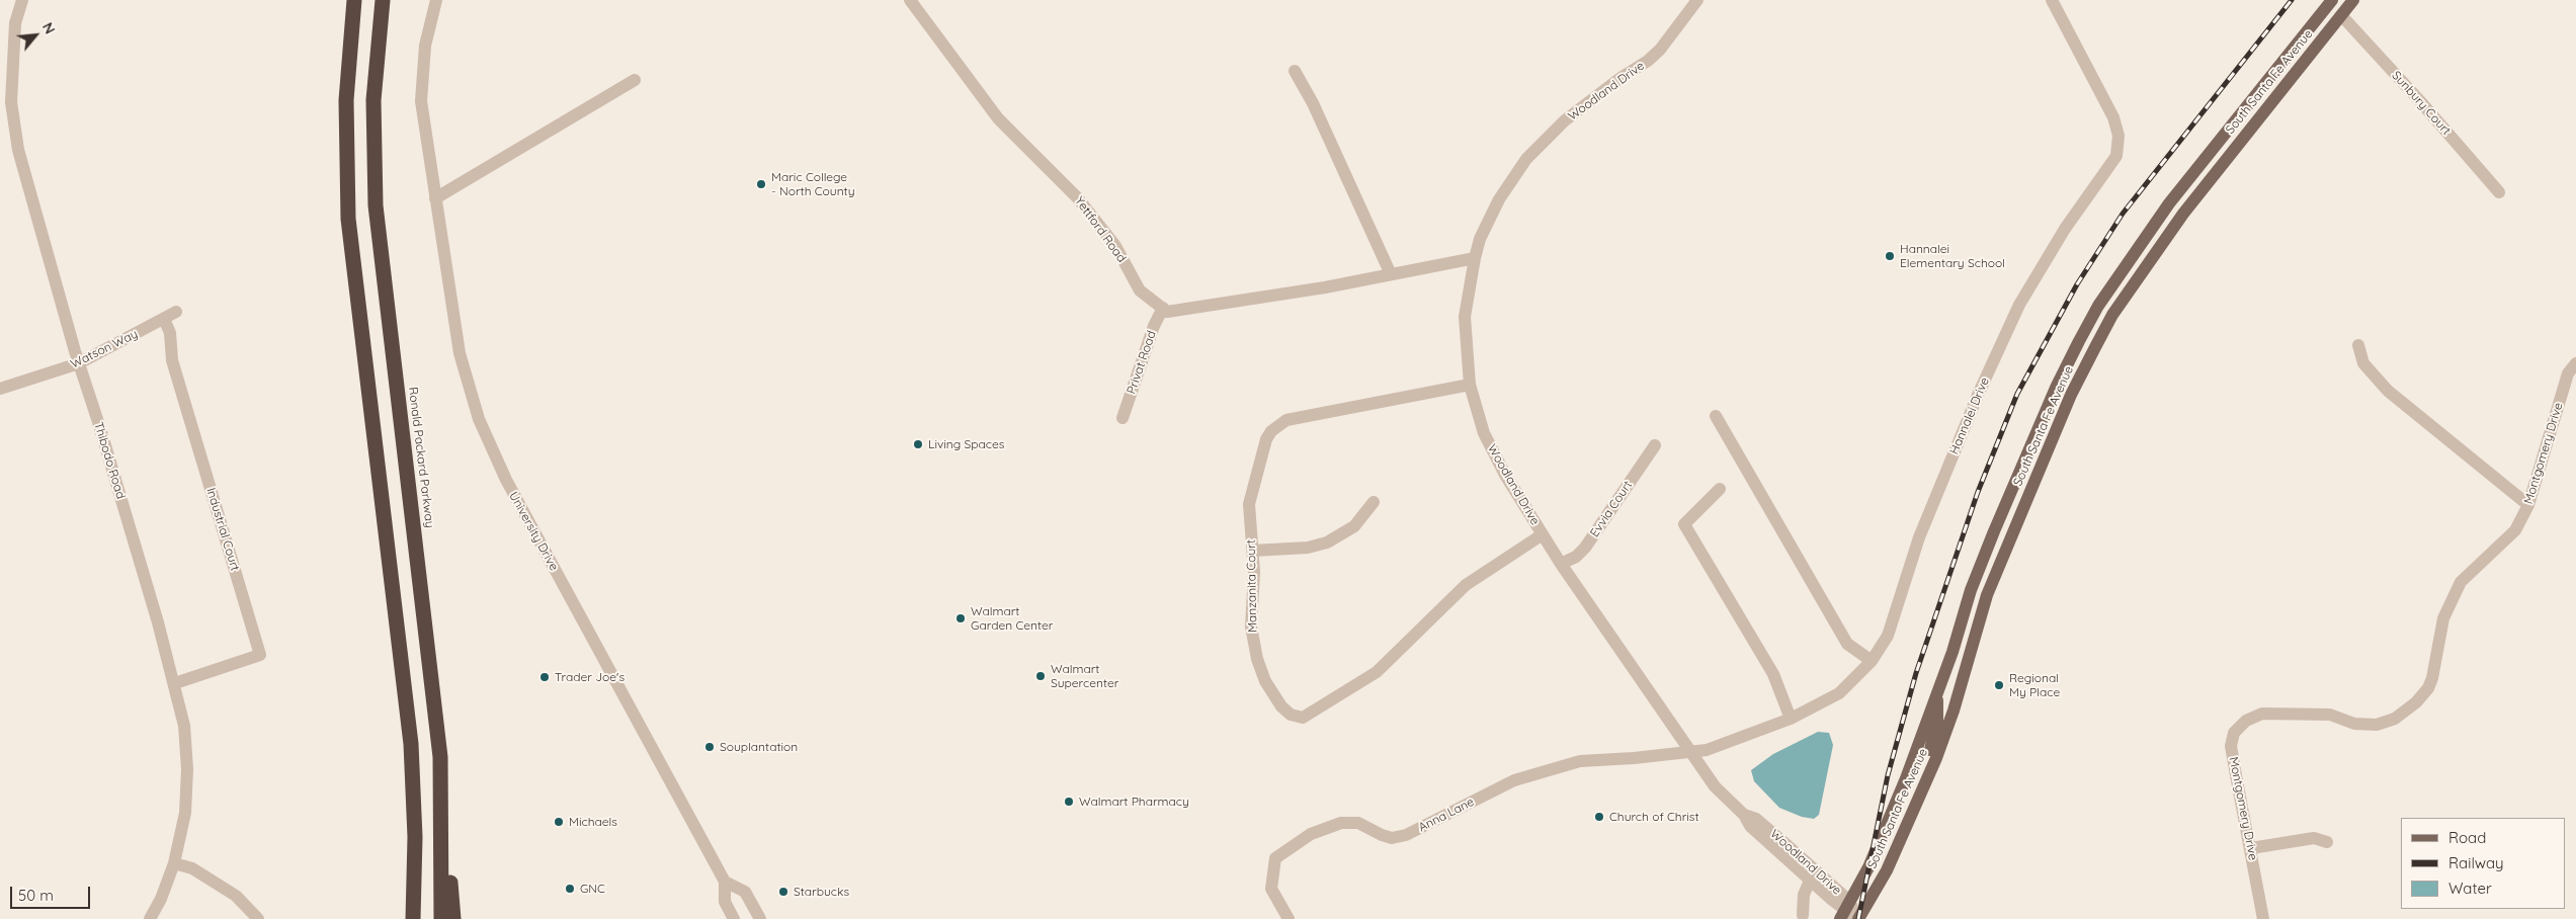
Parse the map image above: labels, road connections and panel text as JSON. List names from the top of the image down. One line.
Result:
{"streets":{"highway":["Ronald Packard Parkway"],"main road":["South Santa Fe Avenue"],"street":["Woodland Drive","Sunbury Court","Yettford Road","Watson Way","Privat Road","Hannalei Drive","Montgomery Drive","Thibodo Road","Evvia Court","Industrial Court","University Drive","Manzanita Court","Anna Lane"]},"crossings":[["South Santa Fe Avenue","Woodland Drive"],["South Santa Fe Avenue","Sunbury Court"],["Woodland Drive","Hannalei Drive"],["Woodland Drive","Evvia Court"],["Woodland Drive","Manzanita Court"],["Woodland Drive","Anna Lane"],["Yettford Road","Privat Road"],["Watson Way","Thibodo Road"],["Watson Way","Industrial Court"],["Hannalei Drive","Anna Lane"],["Thibodo Road","Industrial Court"]],"places":["Maric College - North County","Hannalei Elementary School","Living Spaces","Walmart Garden Center","Walmart Supercenter","Trader Joe's","Regional My Place","Souplantation","Walmart Pharmacy","Church of Christ","Michaels","GNC","Starbucks"],"legend":["Road","Railway","Water"],"scale_bar":"50 m","north":"top right"}
